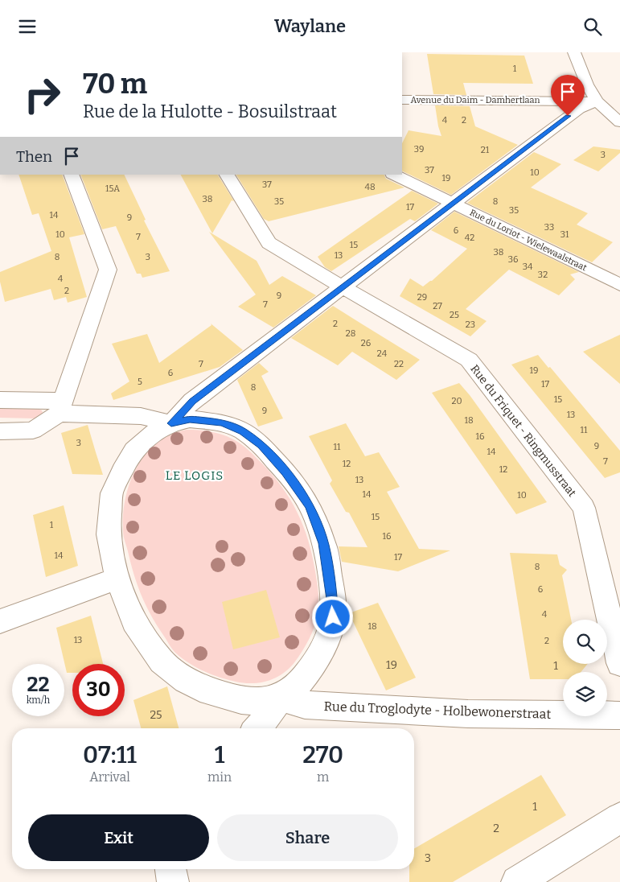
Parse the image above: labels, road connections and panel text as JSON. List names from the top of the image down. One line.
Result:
{"streets":{"street":["Avenue du Daim - Damhertlaan","Rue du Loriot - Wielewaalstraat","Rue du Friquet - Ringmusstraat","Rue du Troglodyte - Holbewonerstraat"]},"districts":["LE LOGIS"],"house_numbers":["1","4","2","39","21","3","37","10","19","37","48","15A","38","35","8","17","35","14","9","33","6","10","31","7","42","15","38","13","8","3","36","34","32","4","2","9","29","7","27","25","2","23","28","26","24","7","22","19","6","5","17","8","15","20","9","13","18","11","16","3","9","11","14","7","12","12","13","14","10","15","1","16","14","17","8","6","4","18","13","2","19","1","25","1","2","3"],"page":{"header":"Waylane","turn":["70 m","Rue de la Hulotte - Bosuilstraat"],"then":"Then","speed":"22 km/h","limit":"30","eta":["07:11","Arrival","1","min","270","m"],"buttons":["Exit","Share"]}}
